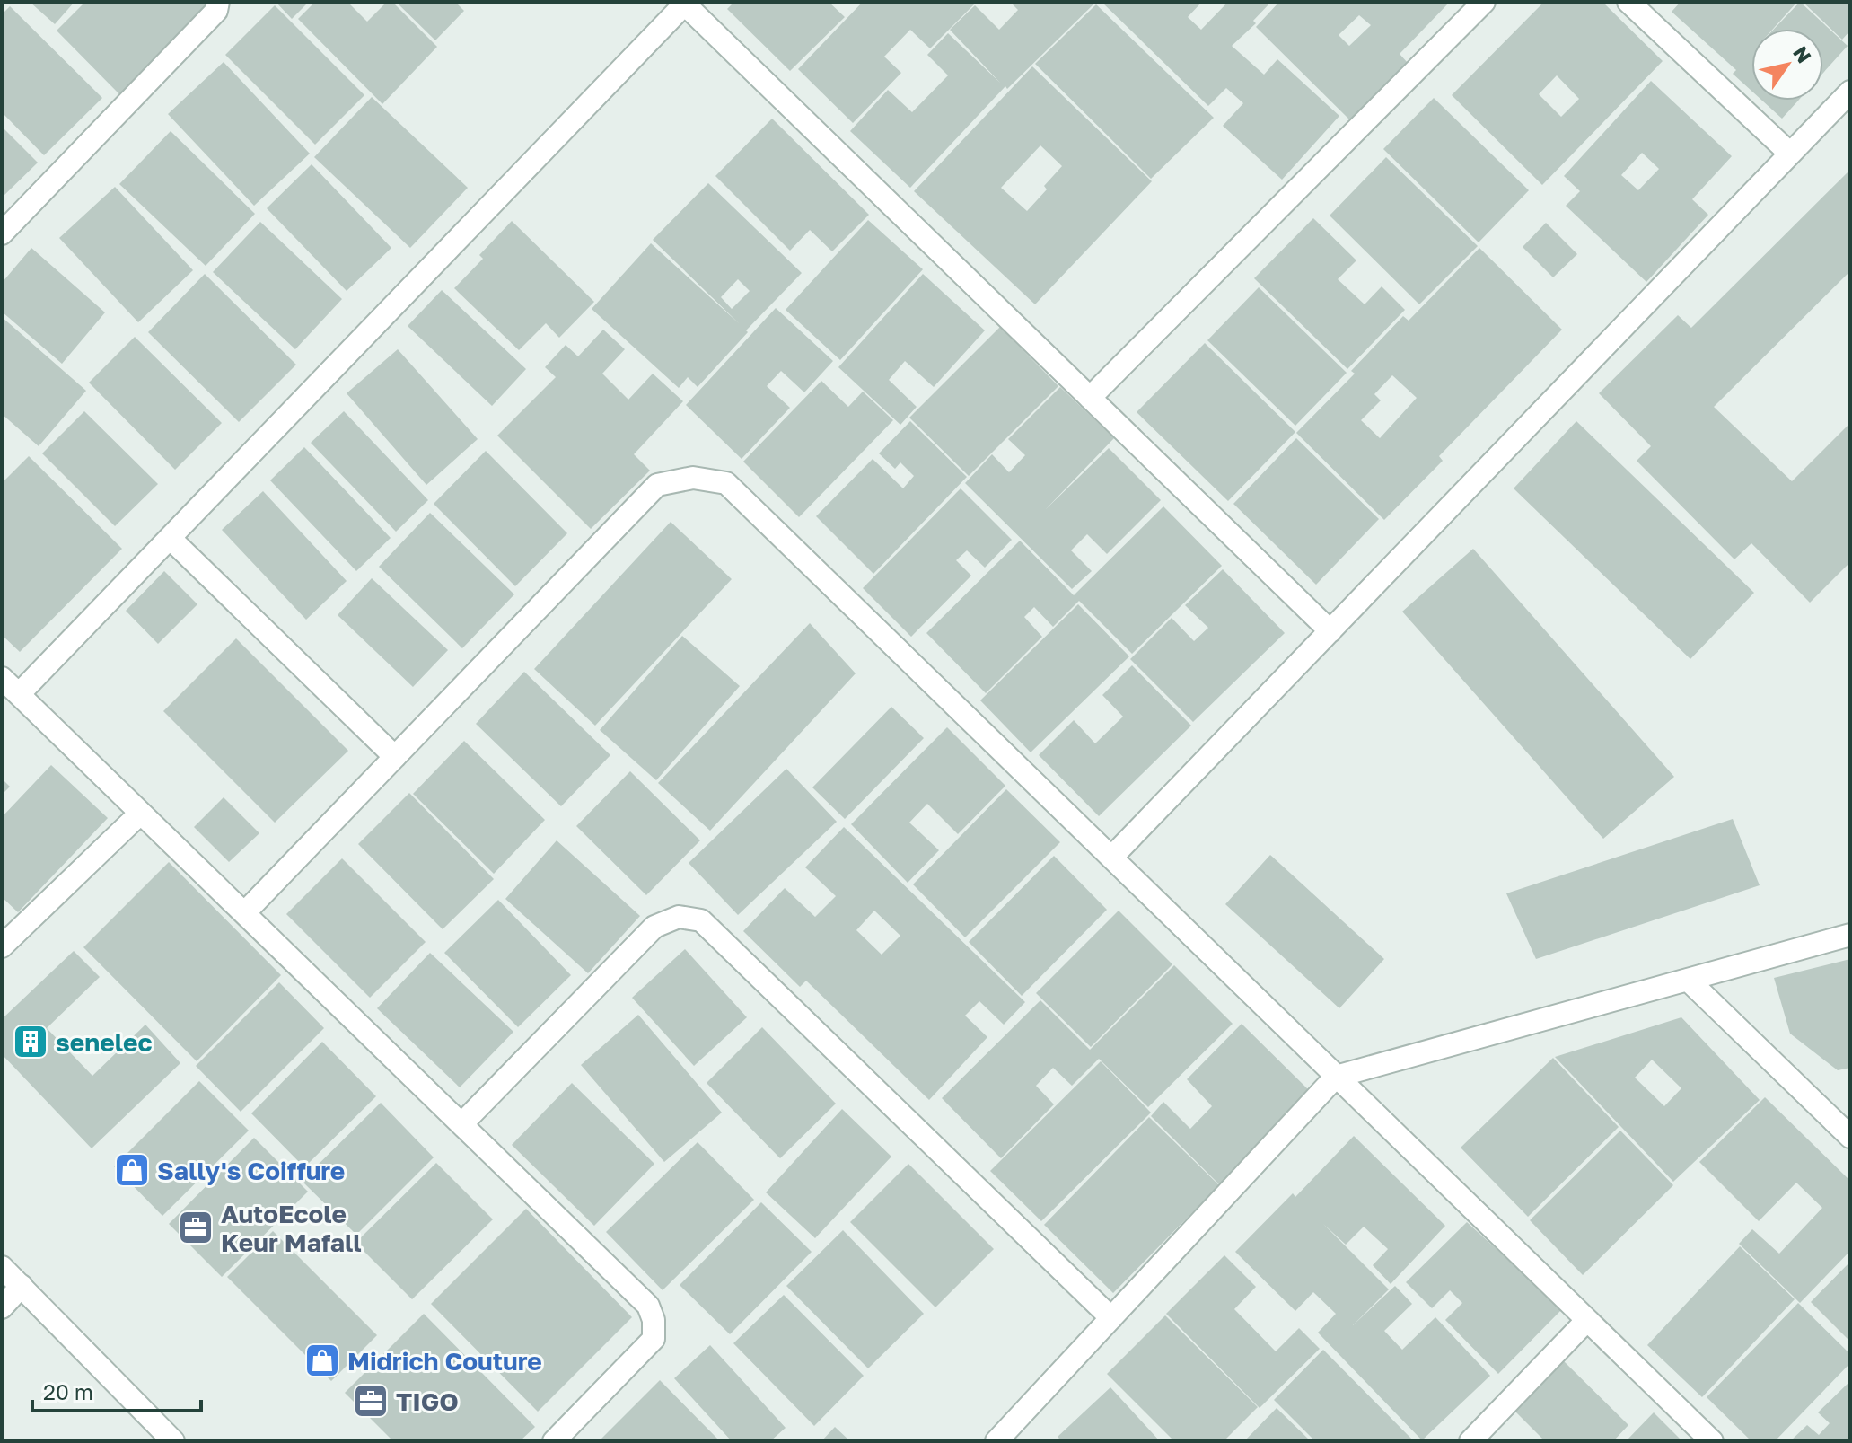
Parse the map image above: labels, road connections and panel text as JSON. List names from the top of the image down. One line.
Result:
{"places":{"building":["senelec"],"shop":["Sally's Coiffure","Midrich Couture"],"office":["AutoEcole Keur Mafall","TIGO"]},"scale_bar":"20 m","north":"top right"}
